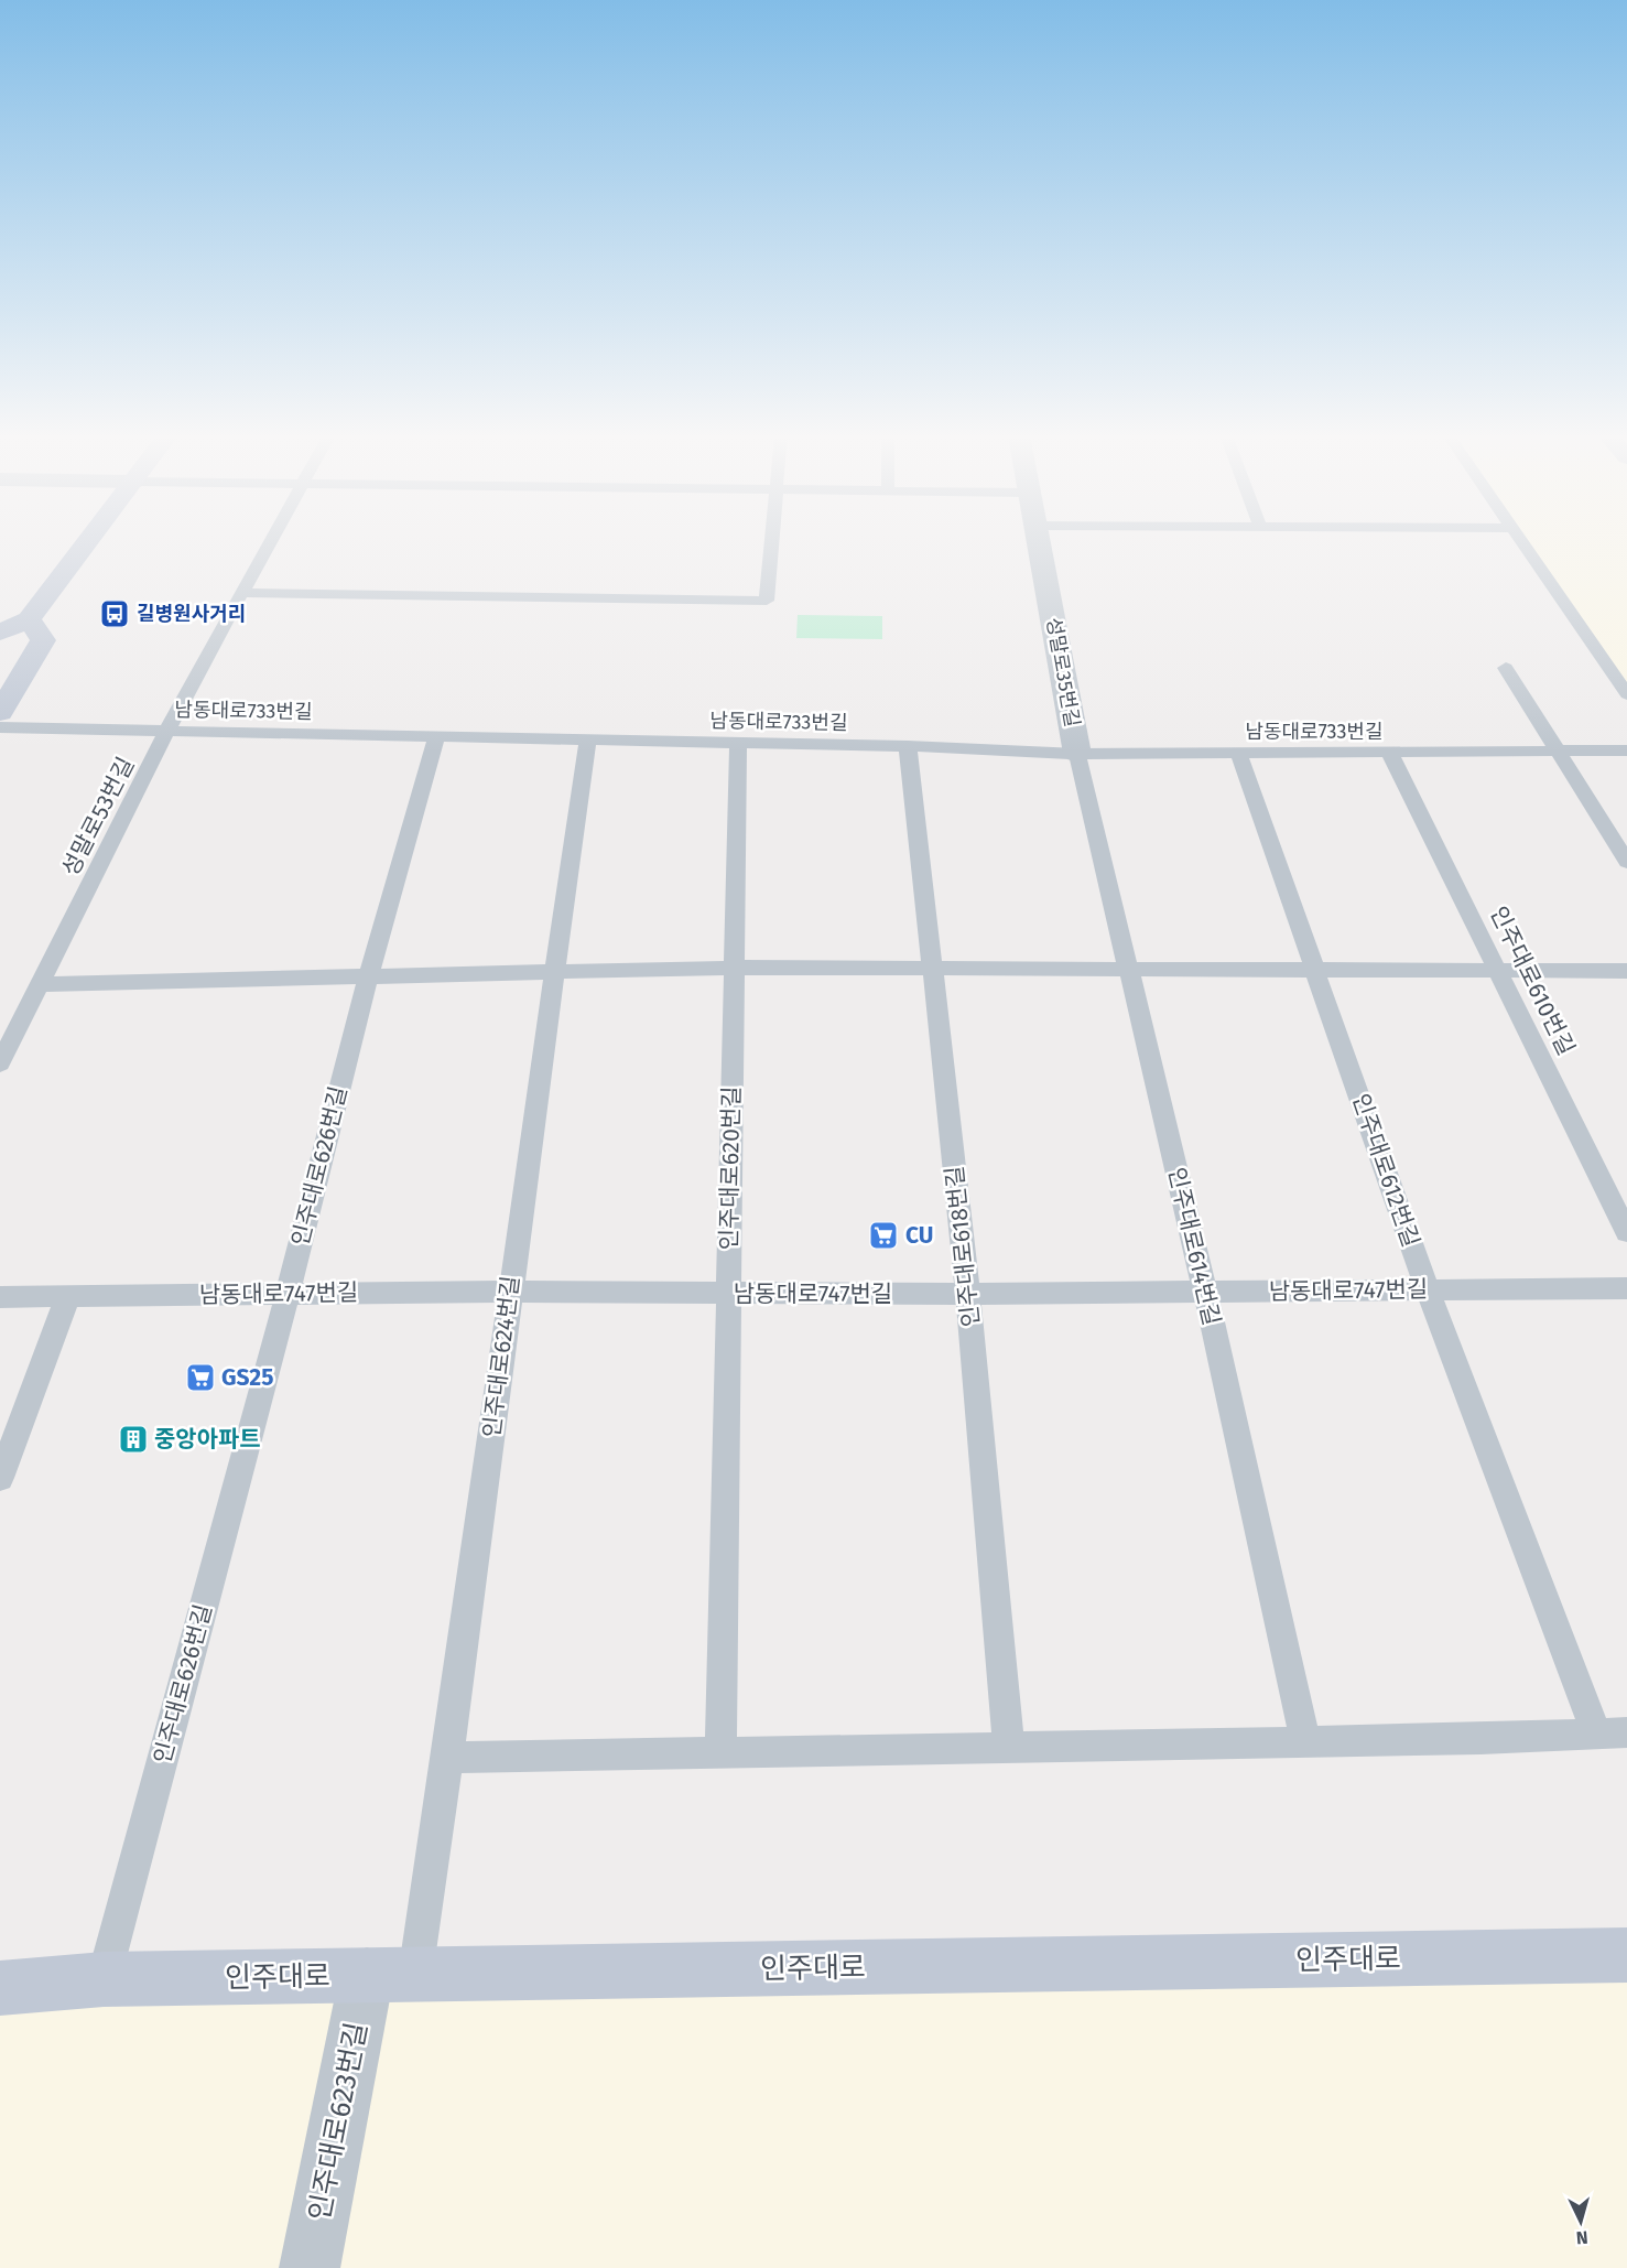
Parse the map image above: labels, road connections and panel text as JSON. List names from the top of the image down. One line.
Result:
{"streets":{"main road":["인주대로"],"street":["성말로35번길","인주대로623번길"],"lane":["남동대로733번길","성말로53번길","인주대로610번길","인주대로626번길","인주대로620번길","인주대로612번길","인주대로618번길","인주대로614번길","남동대로747번길","인주대로624번길"]},"crossings":[["성말로35번길","남동대로733번길"],["성말로35번길","인주대로614번길"],["남동대로733번길","성말로53번길"],["남동대로733번길","인주대로610번길"],["남동대로733번길","인주대로626번길"],["남동대로733번길","인주대로620번길"],["남동대로733번길","인주대로612번길"],["남동대로733번길","인주대로618번길"],["남동대로733번길","인주대로614번길"],["남동대로733번길","인주대로624번길"],["인주대로626번길","남동대로747번길"],["인주대로626번길","인주대로"],["인주대로620번길","남동대로747번길"],["인주대로612번길","남동대로747번길"],["인주대로618번길","남동대로747번길"],["인주대로614번길","남동대로747번길"],["남동대로747번길","인주대로624번길"],["인주대로624번길","인주대로"],["인주대로624번길","인주대로623번길"],["인주대로","인주대로623번길"]],"places":{"bus stop":["길병원사거리"],"supermarket":["CU","GS25"],"building":["중앙아파트"]},"north":"bottom"}
